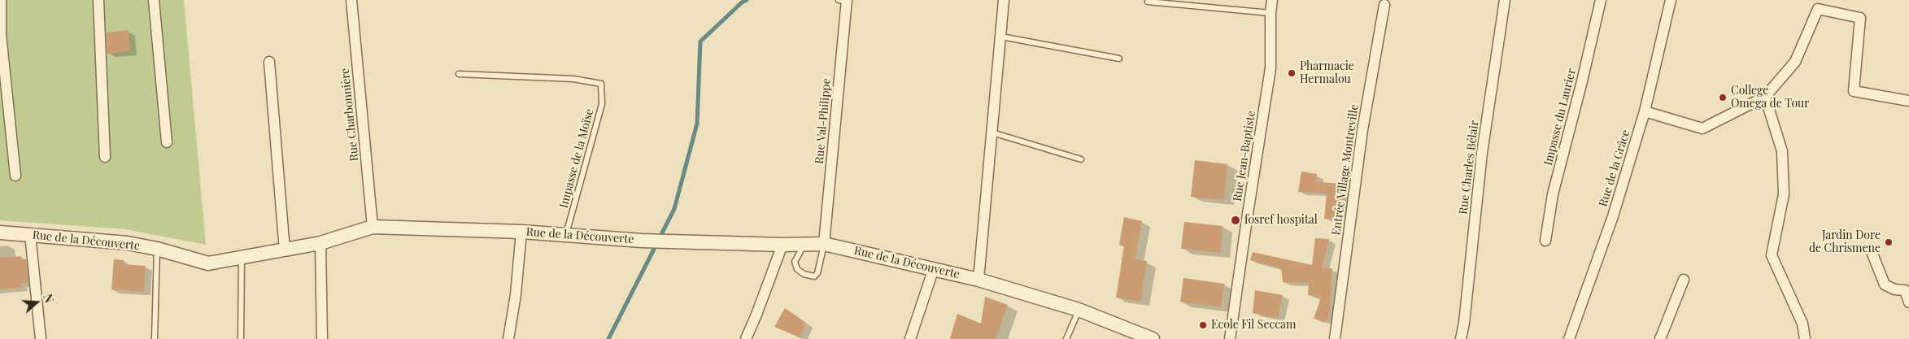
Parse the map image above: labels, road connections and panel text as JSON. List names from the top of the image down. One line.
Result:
{"streets":{"street":["Rue Charbonnière","Impasse du Laurier","Rue Val-Philippe","Rue Jean-Baptiste","Rue Charles Bélair","Rue de la Grâce","Entrée Village Montreville","Rue de la Découverte"],"lane":["Impasse de la Moïse"]},"crossings":[["Rue Charbonnière","Rue de la Découverte"],["Rue Val-Philippe","Rue de la Découverte"],["Impasse de la Moïse","Rue de la Découverte"]],"places":["Pharmacie Hermalou","College Omega de Tour","fosref hospital","Jardin Dore de Chrismene","Ecole Fil Seccam"],"north":"right"}
